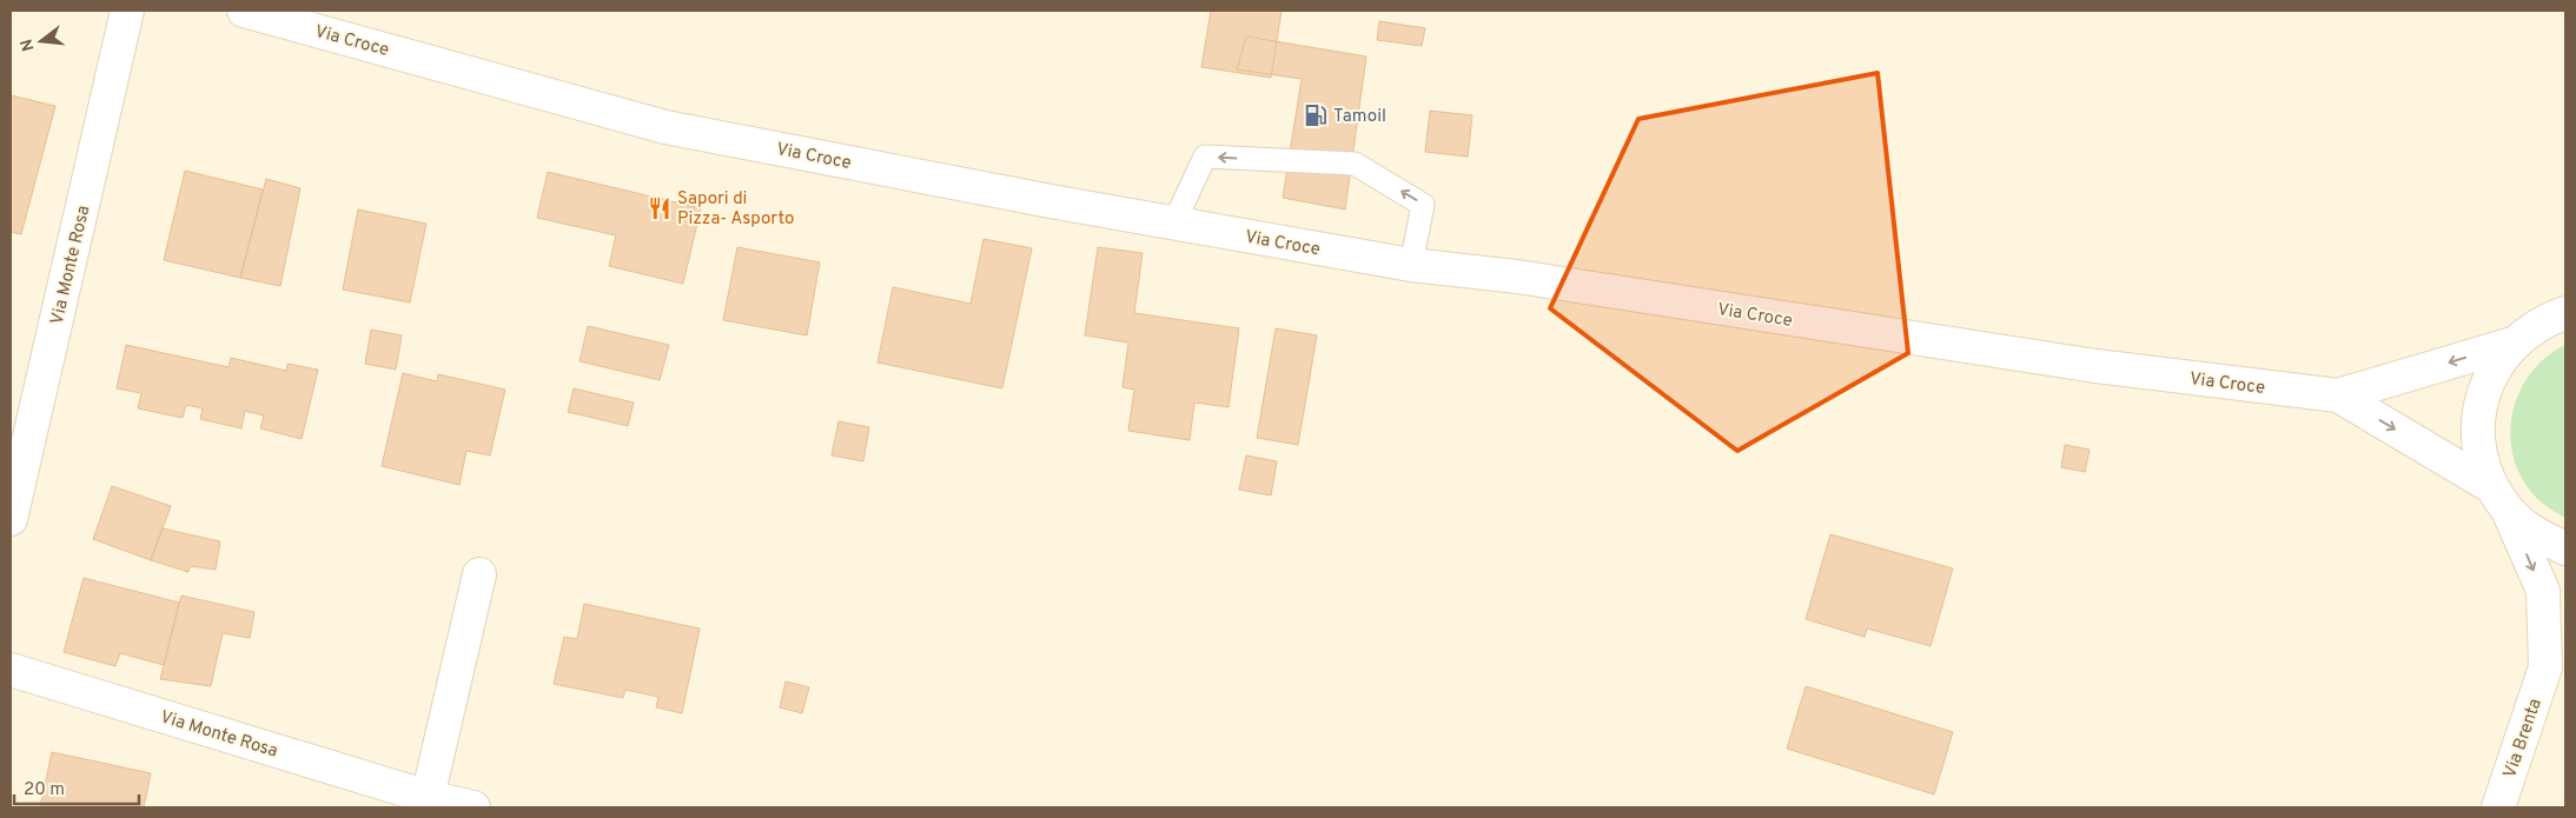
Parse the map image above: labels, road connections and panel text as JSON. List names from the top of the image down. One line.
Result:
{"streets":{"main road":["Via Croce","Via Monte Rosa","Via Brenta"]},"crossings":[["Via Croce","Via Brenta"]],"one_way":["Via Brenta"],"places":{"fuel station":["Tamoil"],"restaurant":["Sapori di Pizza- Asporto"]},"scale_bar":"20 m","north":"left"}
